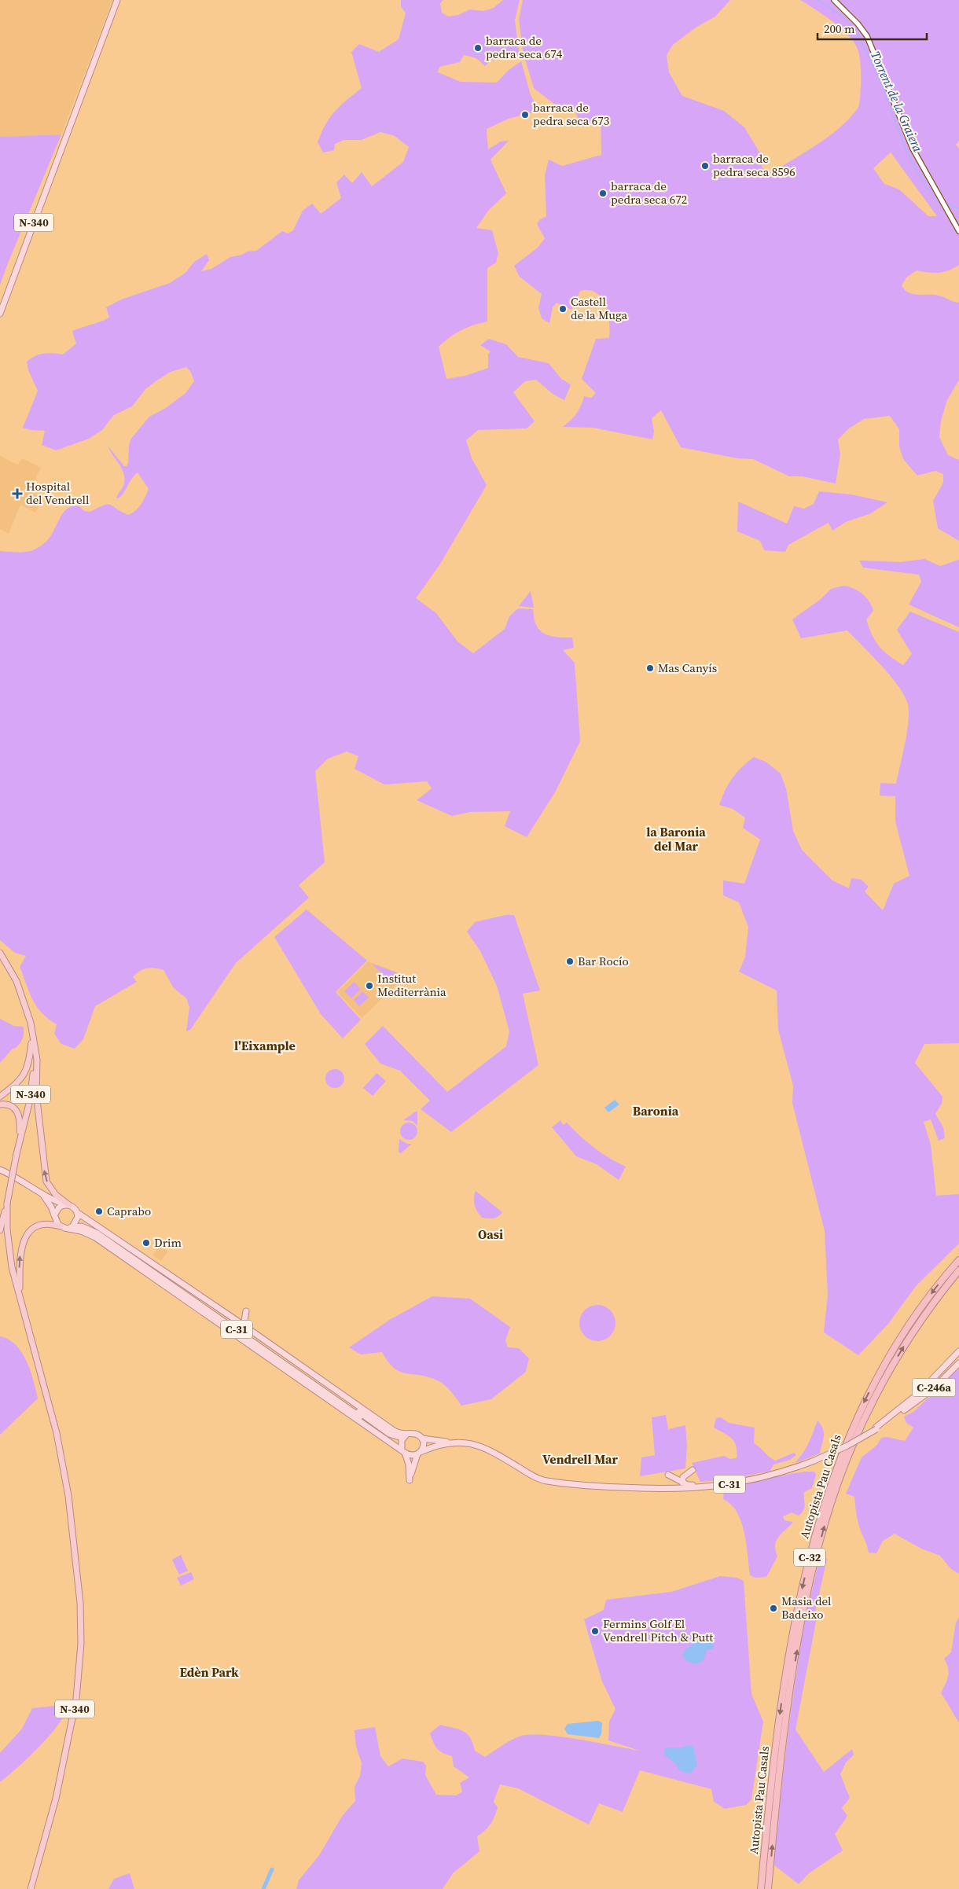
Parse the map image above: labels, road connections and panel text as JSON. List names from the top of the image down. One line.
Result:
{"streets":{"highway":["N-340","C-31","Autopista Pau Casals","C-32"],"main road":["C-246a"]},"crossings":[["N-340","C-31"],["C-31","C-246a"]],"districts":["la Baronia del Mar","l'Eixample","Baronia","Oasi","Vendrell Mar","Edèn Park"],"water":["Torrent de la Graiera"],"places":{"other":["barraca de pedra seca 674","barraca de pedra seca 673","barraca de pedra seca 8596","barraca de pedra seca 672","Castell de la Muga","Mas Canyís","Bar Rocío","Institut Mediterrània","Caprabo","Drim","Masia del Badeixo","Fermins Golf El Vendrell Pitch & Putt"],"health":["Hospital del Vendrell"]},"scale_bar":"200 m"}
